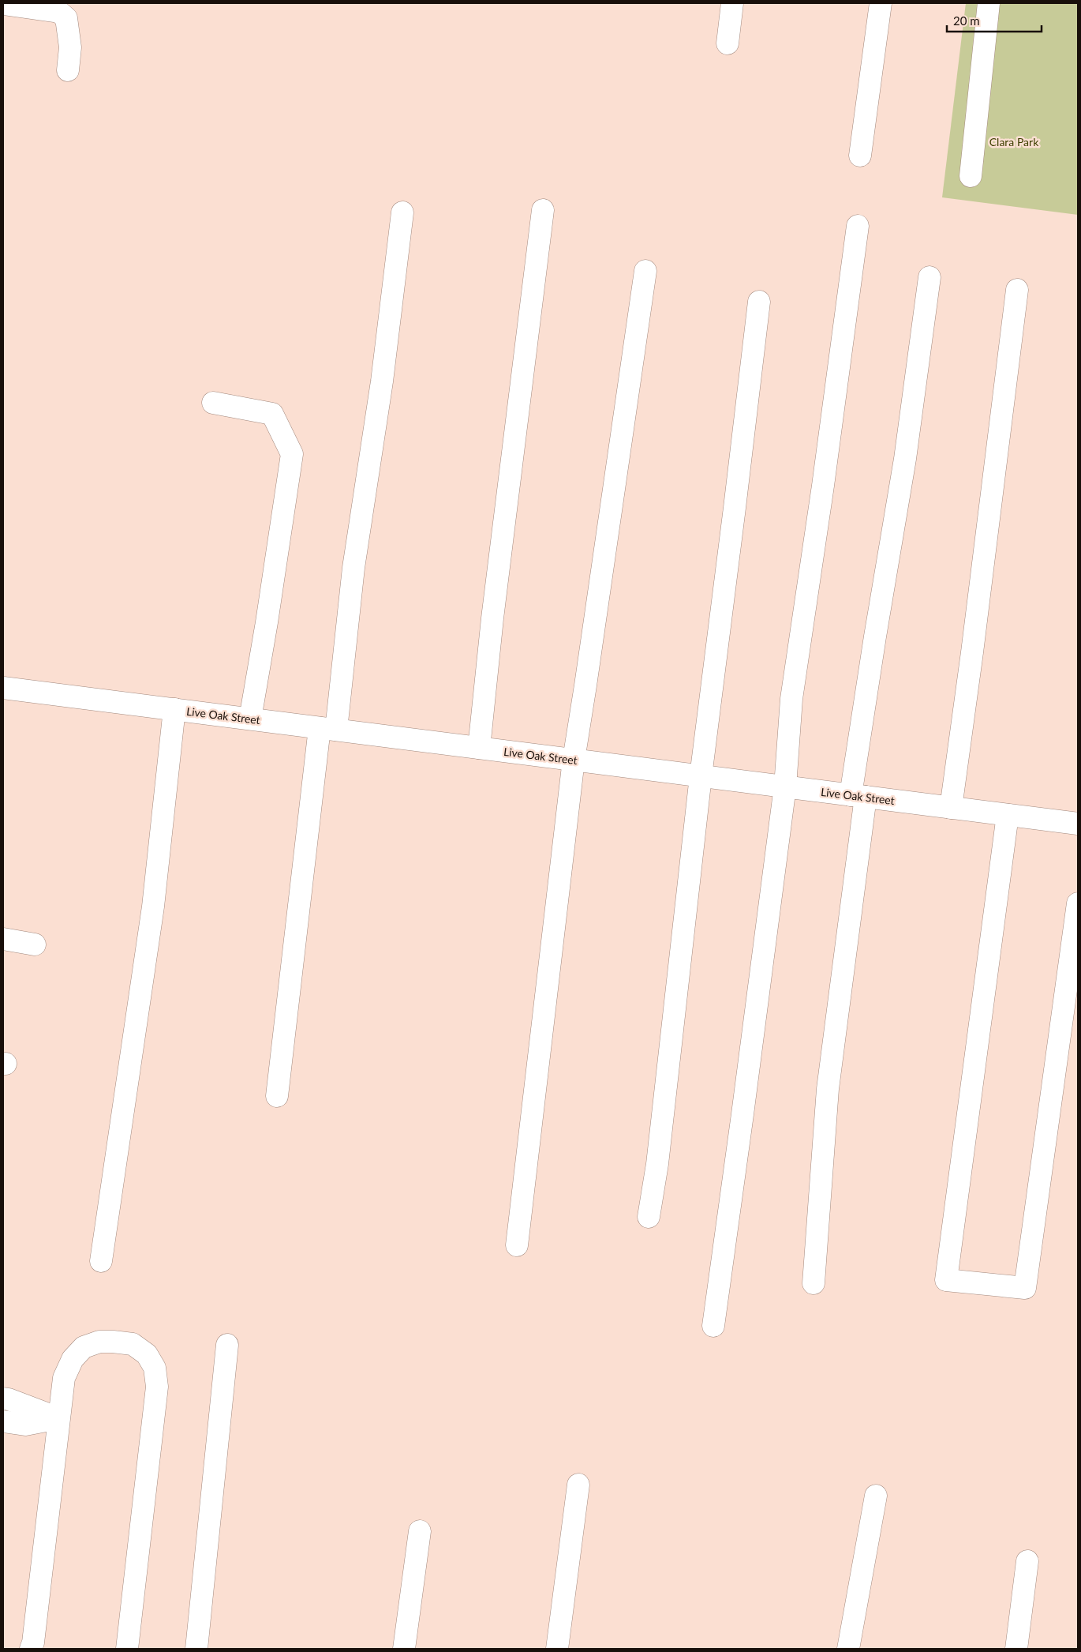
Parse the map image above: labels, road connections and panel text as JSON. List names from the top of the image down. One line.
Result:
{"streets":{"street":["Live Oak Street"]},"parks":["Clara Park"],"scale_bar":"20 m"}
